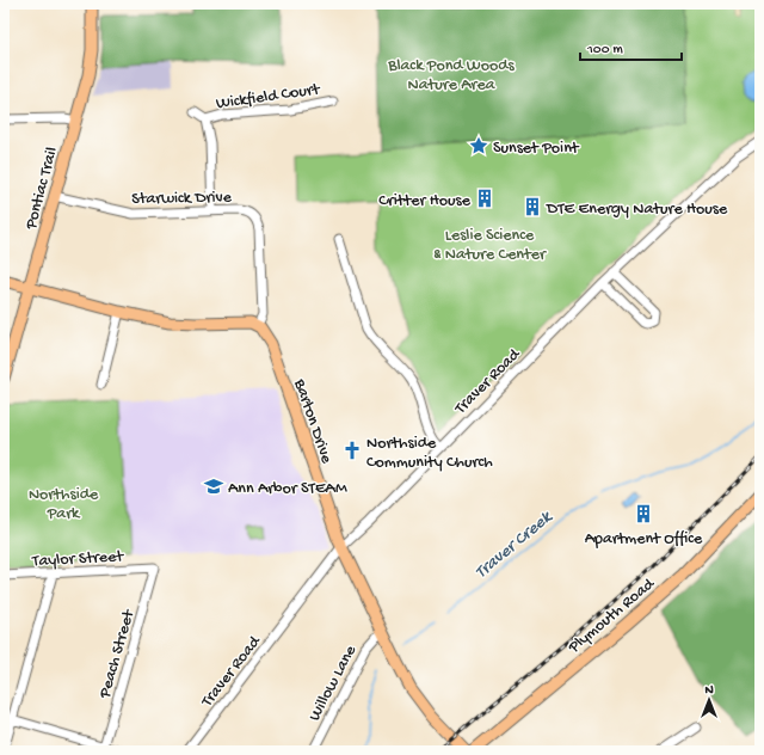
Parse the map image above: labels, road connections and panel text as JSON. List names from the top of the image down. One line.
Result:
{"streets":{"main road":["Pontiac Trail","Barton Drive","Plymouth Road"],"street":["Wickfield Court","Starwick Drive","Traver Road","Taylor Street","Peach Street","Willow Lane"]},"crossings":[["Wickfield Court","Starwick Drive"],["Pontiac Trail","Starwick Drive"],["Starwick Drive","Barton Drive"],["Traver Road","Barton Drive"],["Barton Drive","Willow Lane"],["Taylor Street","Peach Street"]],"water":["Traver Creek"],"parks":["Black Pond Woods Nature Area","Leslie Science & Nature Center","Northside Park"],"places":{"place":["Sunset Point"],"building":["Critter House","DTE Energy Nature House","Apartment Office"],"church":["Northside Community Church"],"school or university":["Ann Arbor STEAM"]},"scale_bar":"100 m","north":"top"}
